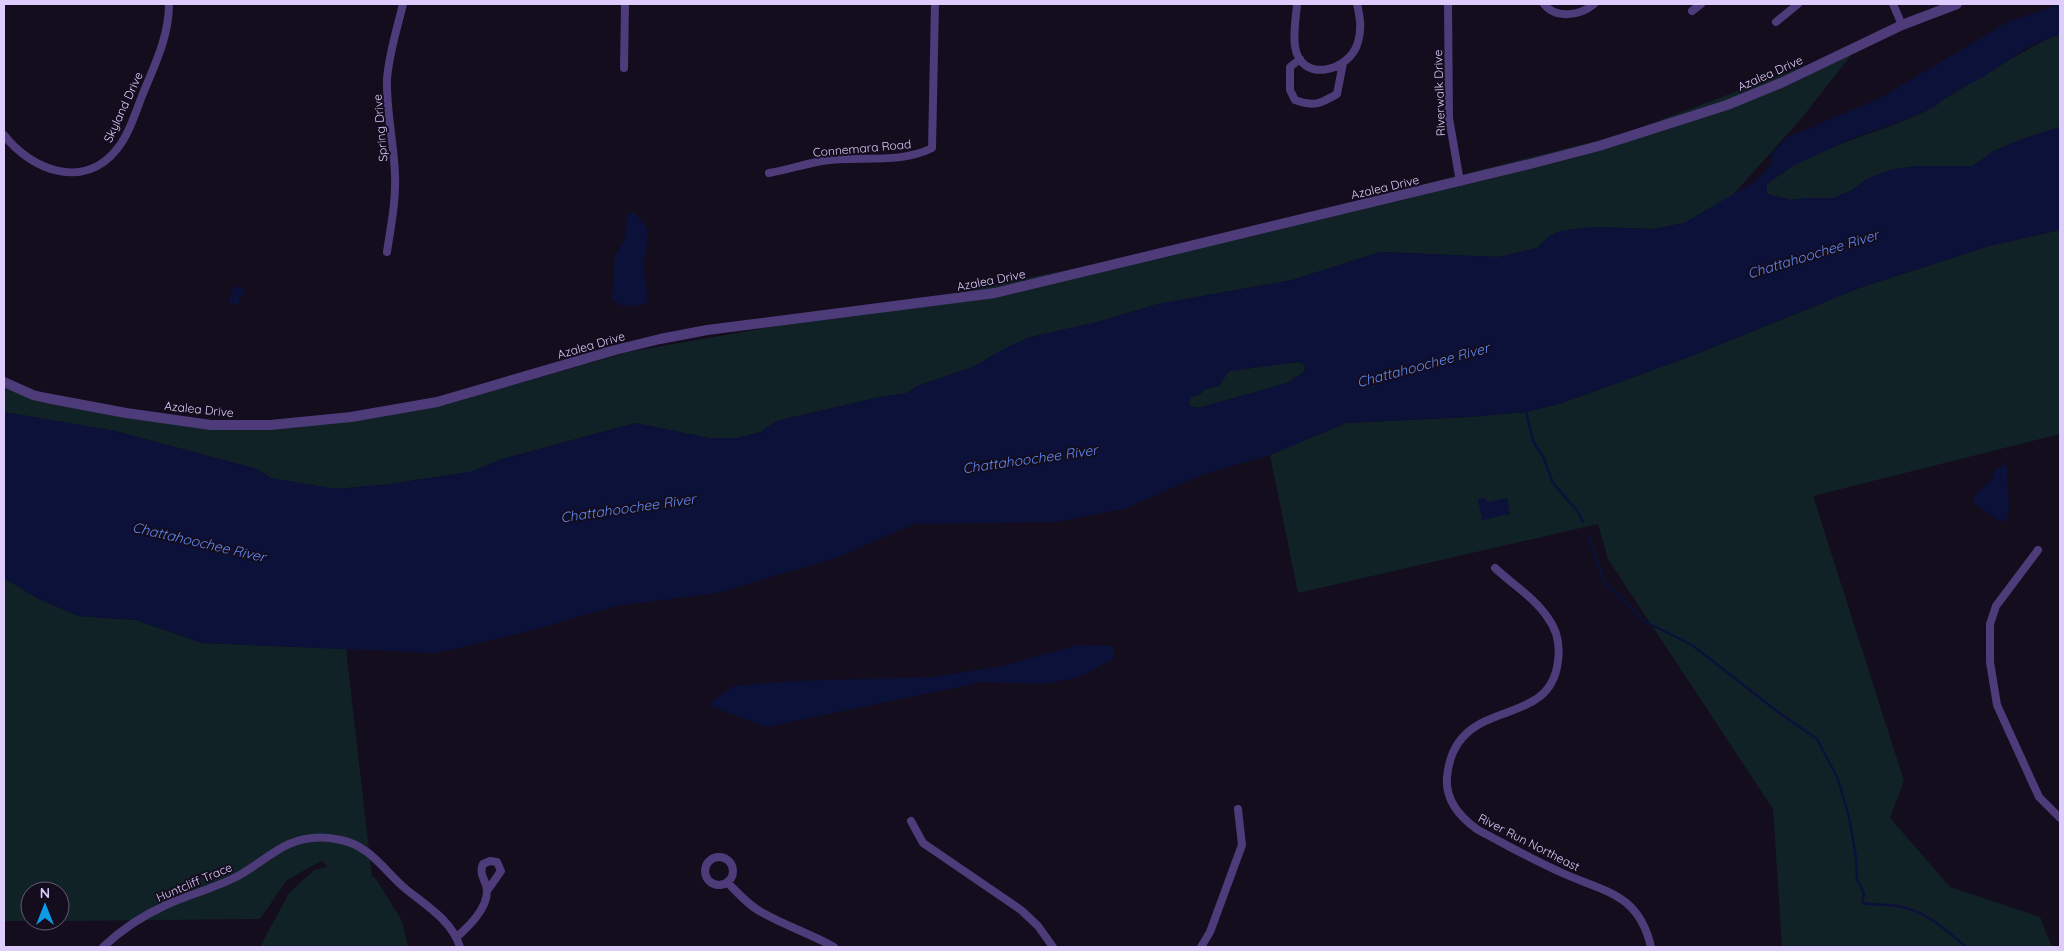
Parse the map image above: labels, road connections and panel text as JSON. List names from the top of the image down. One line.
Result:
{"streets":{"street":["Azalea Drive","Riverwalk Drive","Skyland Drive","Spring Drive","Connemara Road","River Run Northeast","Huntcliff Trace"]},"crossings":[["Azalea Drive","Riverwalk Drive"]],"water":["Chattahoochee River"],"north":"top"}
